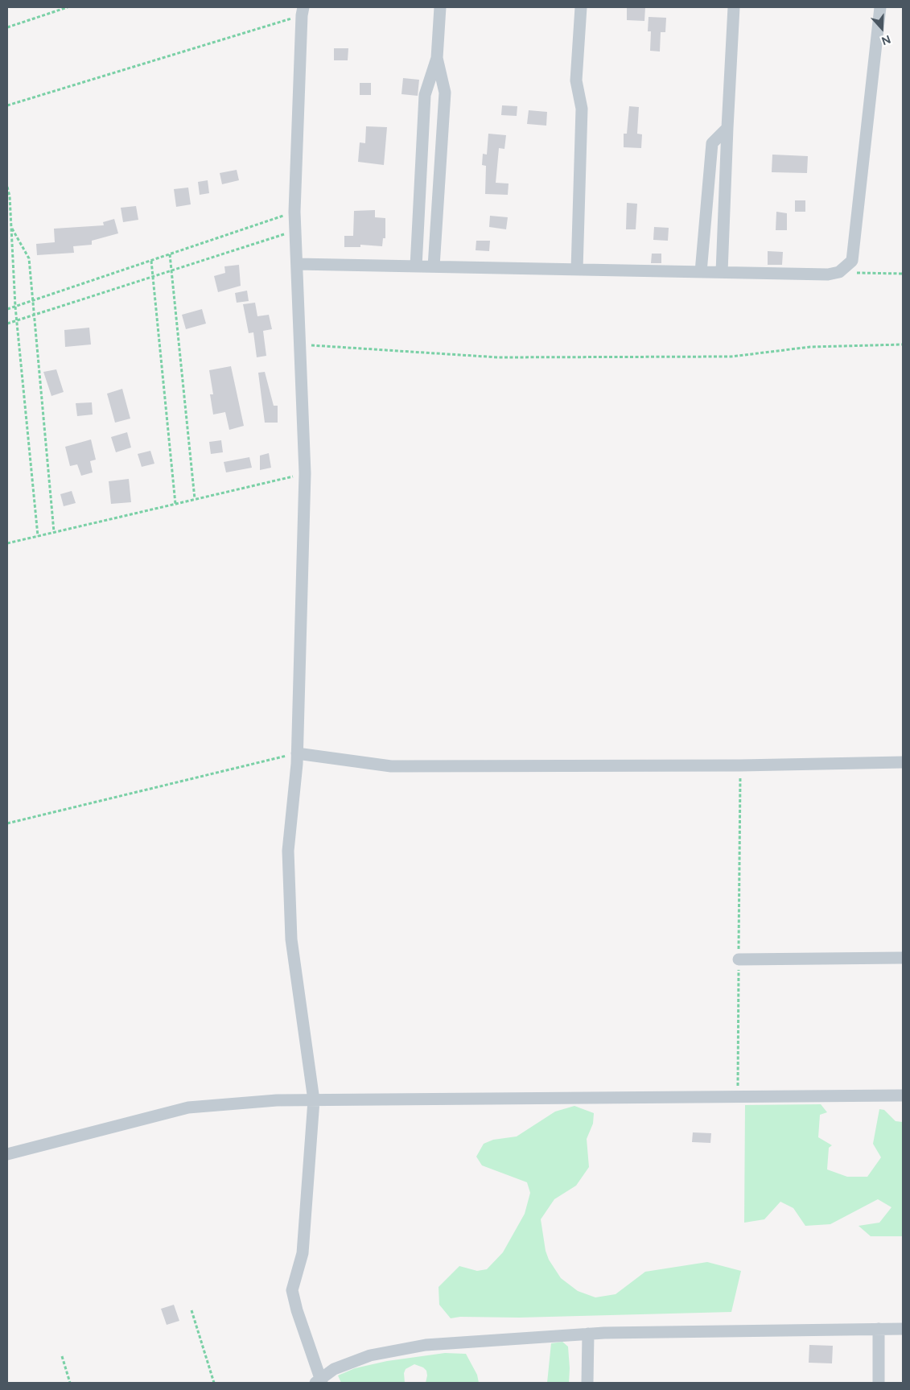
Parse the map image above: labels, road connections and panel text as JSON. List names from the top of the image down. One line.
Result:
{"north":"bottom"}
